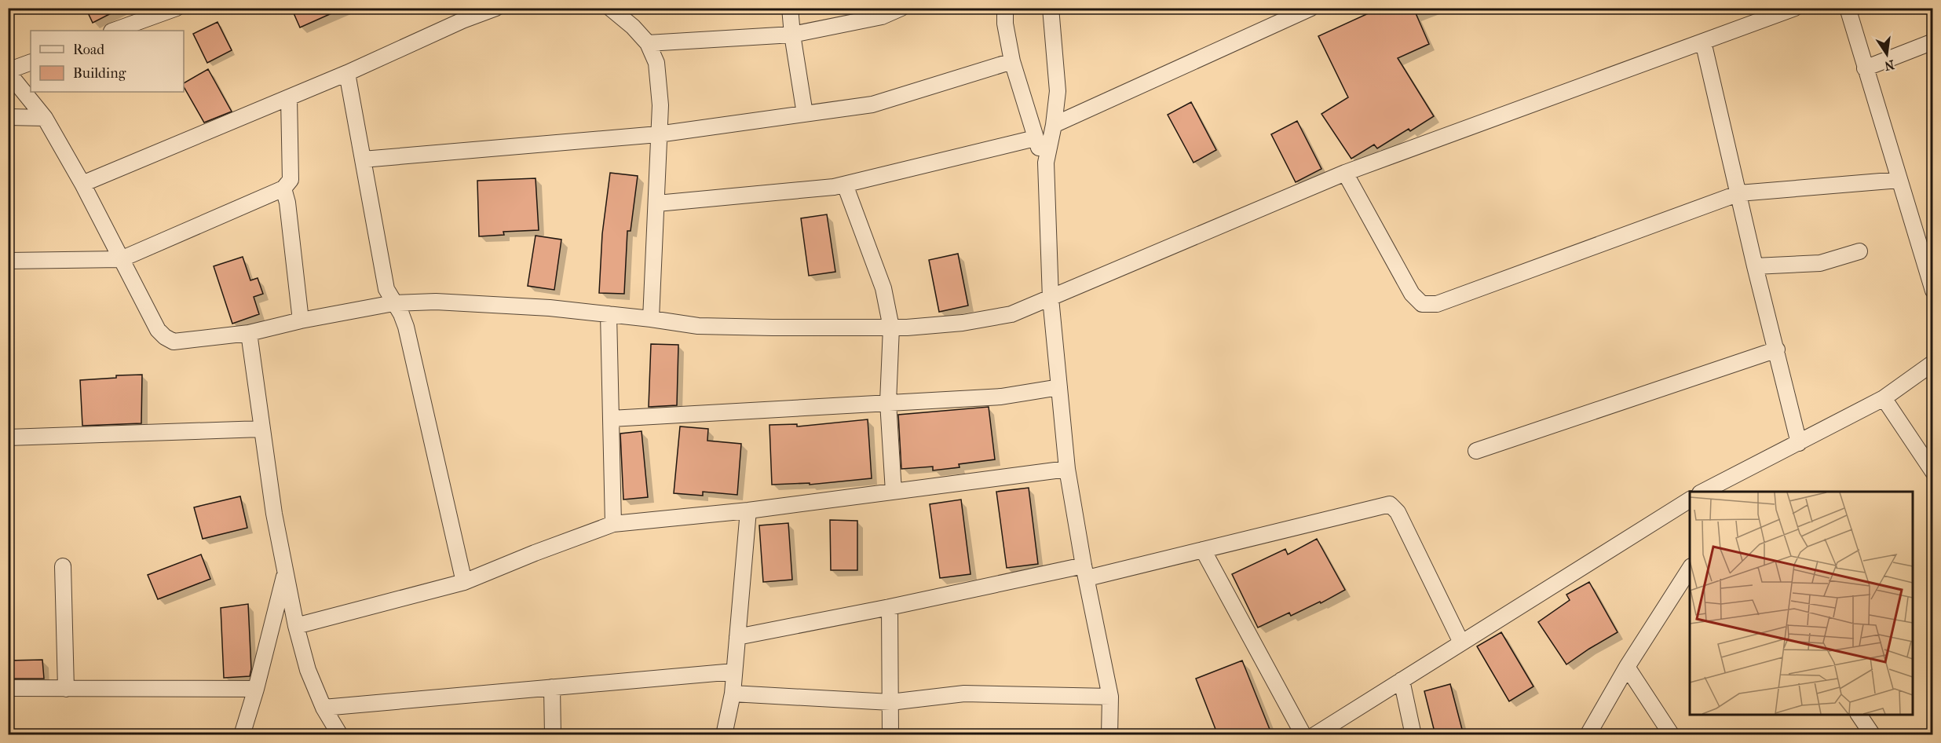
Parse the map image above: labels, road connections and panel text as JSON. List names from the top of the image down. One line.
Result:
{"legend":["Road","Building"],"north":"bottom"}
